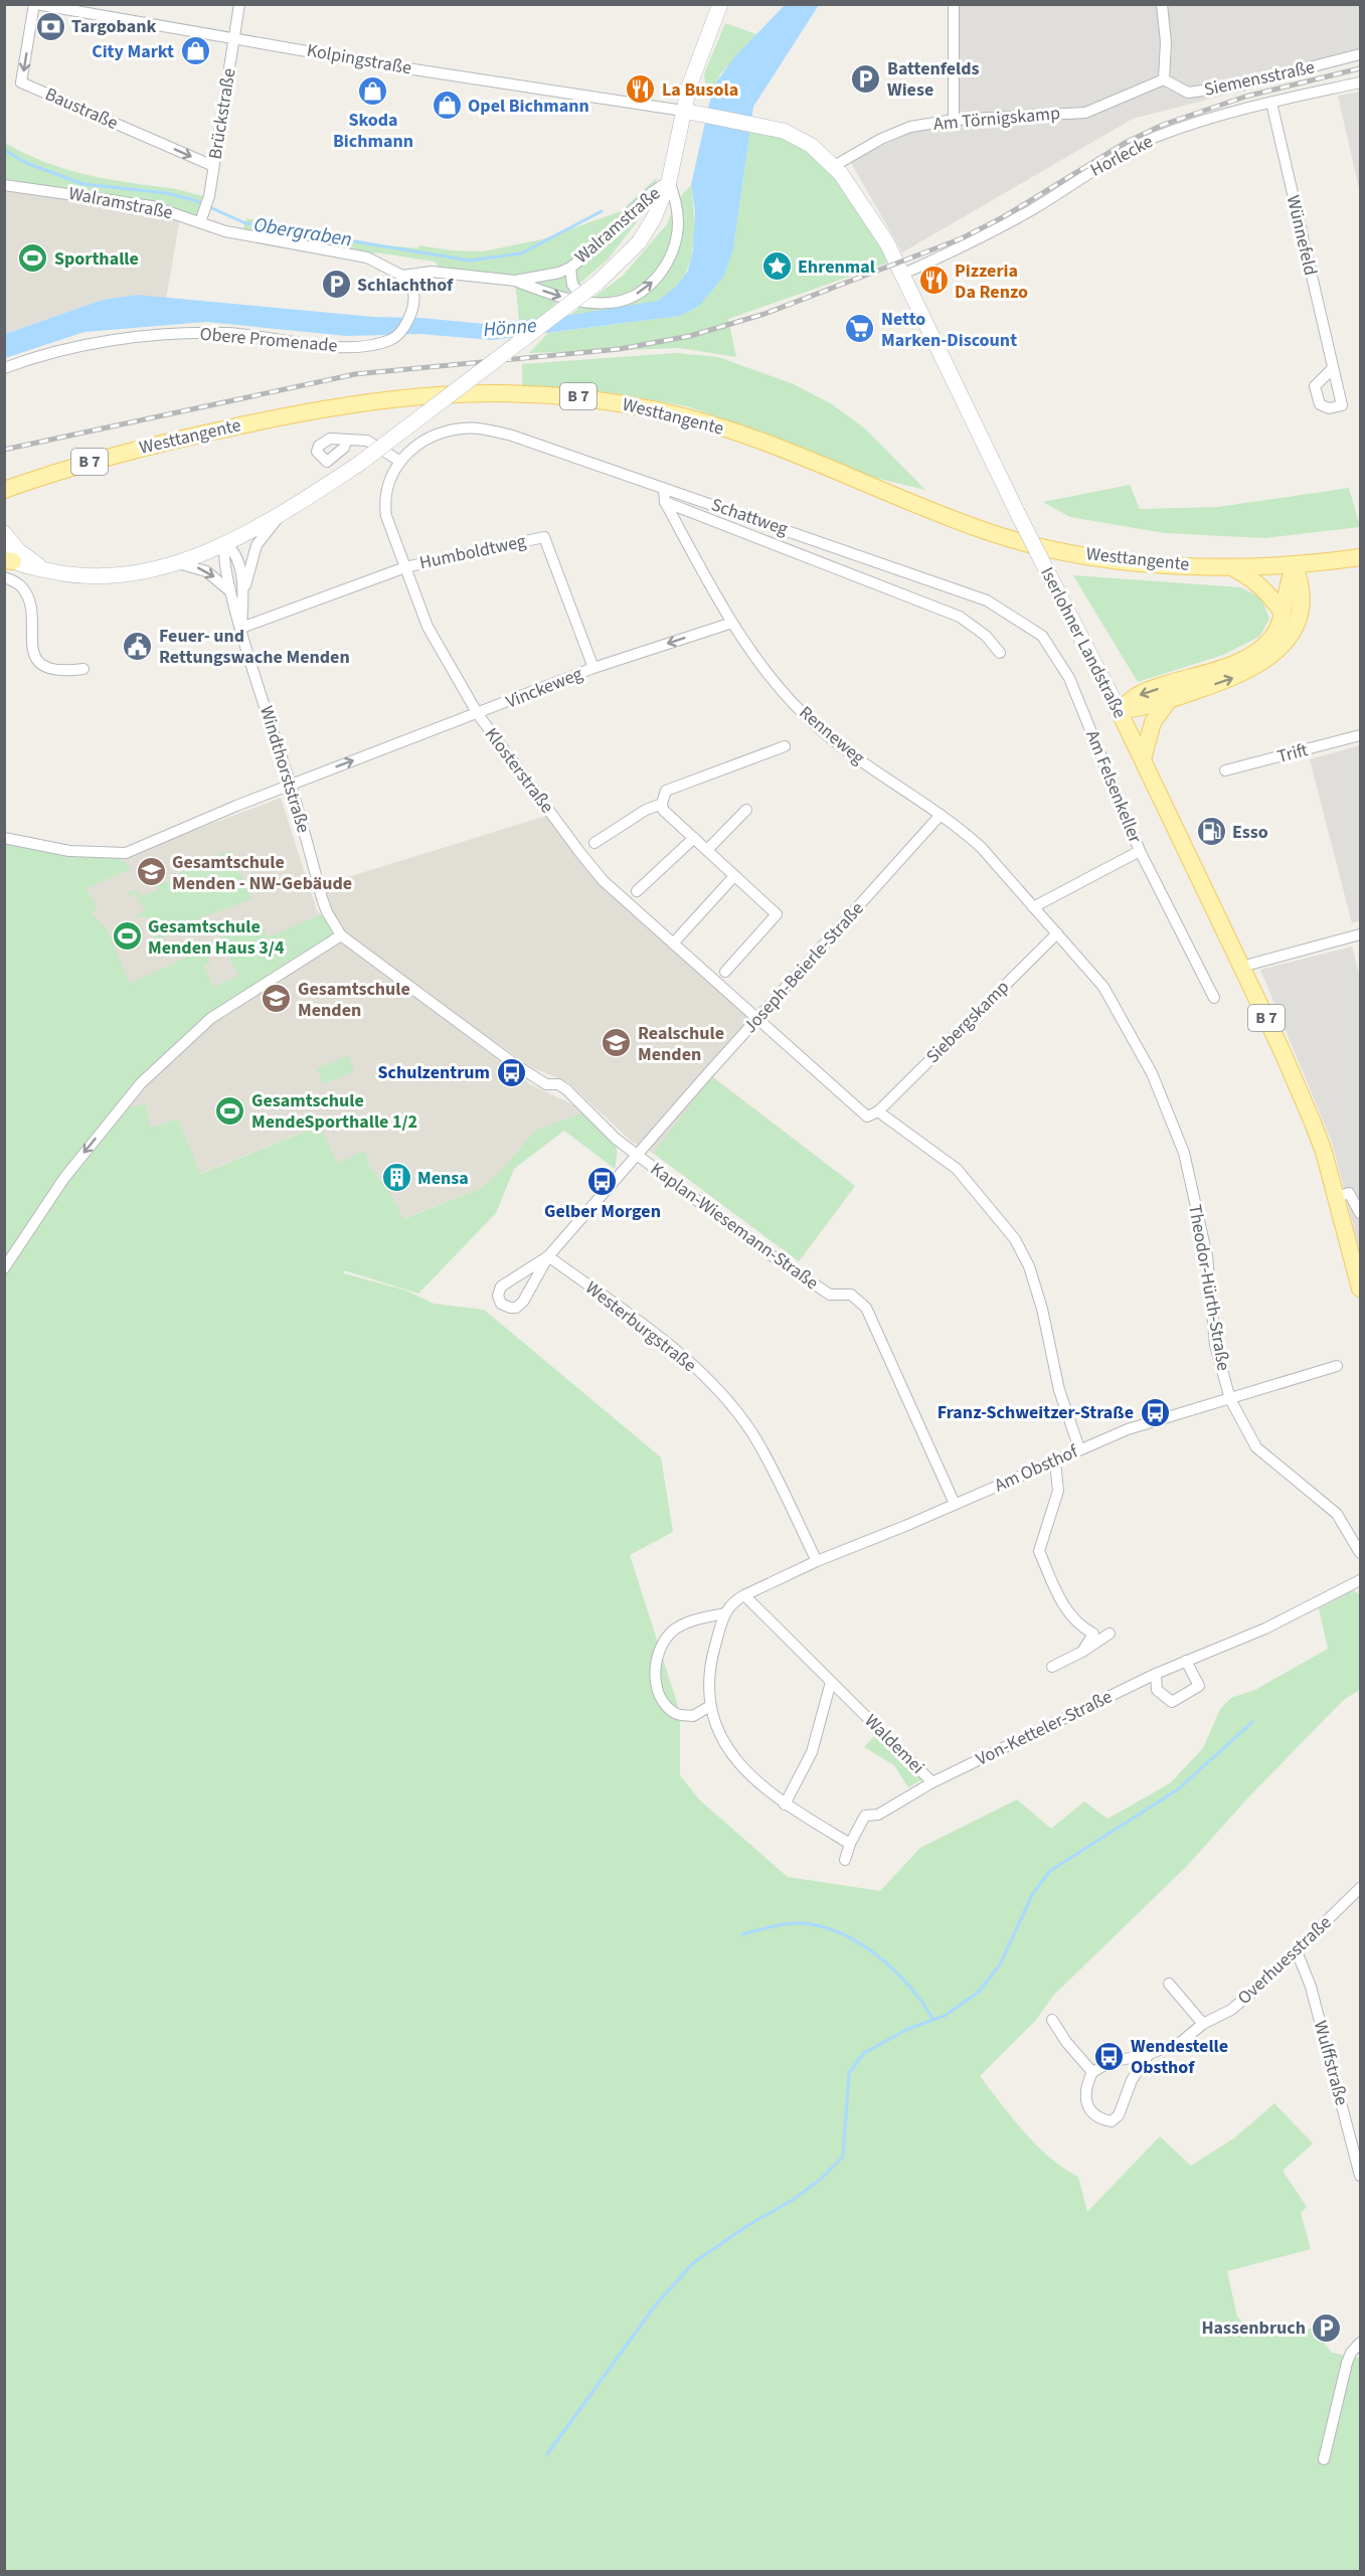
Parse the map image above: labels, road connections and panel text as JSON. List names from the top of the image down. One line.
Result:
{"streets":{"main road":["B 7","Westtangente","Iserlohner Landstraße"],"street":["Kolpingstraße","Siemensstraße","Baustraße","Brückstraße","Am Törnigskamp","Horlecke","Walramstraße","Wünnefeld","Obere Promenade","Schattweg","Humboldtweg","Vinckeweg","Renneweg","Trift","Windthorststraße","Klosterstraße","Am Felsenkeller","Joseph-Beierle-Straße","Siebergskamp","Kaplan-Wiesemann-Straße","Theodor-Hürth-Straße","Westerburgstraße","Am Obsthof","Von-Ketteler-Straße","Waldemei","Overhuesstraße","Wulffstraße"]},"crossings":[["Kolpingstraße","Baustraße"],["Kolpingstraße","Brückstraße"],["Kolpingstraße","Iserlohner Landstraße"],["Siemensstraße","Am Törnigskamp"],["Baustraße","Brückstraße"],["Brückstraße","Walramstraße"],["Am Törnigskamp","Iserlohner Landstraße"],["Horlecke","Wünnefeld"],["Horlecke","Iserlohner Landstraße"],["Walramstraße","Obere Promenade"],["Schattweg","Renneweg"],["Schattweg","Klosterstraße"],["Schattweg","Am Felsenkeller"],["Humboldtweg","Vinckeweg"],["Humboldtweg","Klosterstraße"],["Vinckeweg","Renneweg"],["Vinckeweg","Windthorststraße"],["Vinckeweg","Klosterstraße"],["Renneweg","Joseph-Beierle-Straße"],["Renneweg","Theodor-Hürth-Straße"],["Windthorststraße","Joseph-Beierle-Straße"],["Windthorststraße","Kaplan-Wiesemann-Straße"],["Klosterstraße","Joseph-Beierle-Straße"],["Joseph-Beierle-Straße","Kaplan-Wiesemann-Straße"],["Joseph-Beierle-Straße","Westerburgstraße"],["Siebergskamp","Theodor-Hürth-Straße"],["Kaplan-Wiesemann-Straße","Am Obsthof"],["Theodor-Hürth-Straße","Am Obsthof"],["Westerburgstraße","Am Obsthof"],["Am Obsthof","Waldemei"],["Von-Ketteler-Straße","Waldemei"],["Overhuesstraße","Wulffstraße"]],"one_way":["Baustraße"],"water":["Obergraben","Hönne"],"places":{"bank":["Targobank"],"shop":["City Markt","Skoda Bichmann","Opel Bichmann"],"parking":["Battenfelds Wiese","Schlachthof","Hassenbruch"],"restaurant":["La Busola","Pizzeria Da Renzo"],"sports":["Sporthalle","Gesamtschule Menden Haus 3/4","Gesamtschule MendeSporthalle 1/2"],"place":["Ehrenmal"],"supermarket":["Netto Marken-Discount"],"public building":["Feuer- und Rettungswache Menden"],"fuel station":["Esso"],"school or university":["Gesamtschule Menden - NW-Gebäude","Gesamtschule Menden","Realschule Menden"],"bus stop":["Schulzentrum","Gelber Morgen","Franz-Schweitzer-Straße","Wendestelle Obsthof"],"building":["Mensa"]}}
